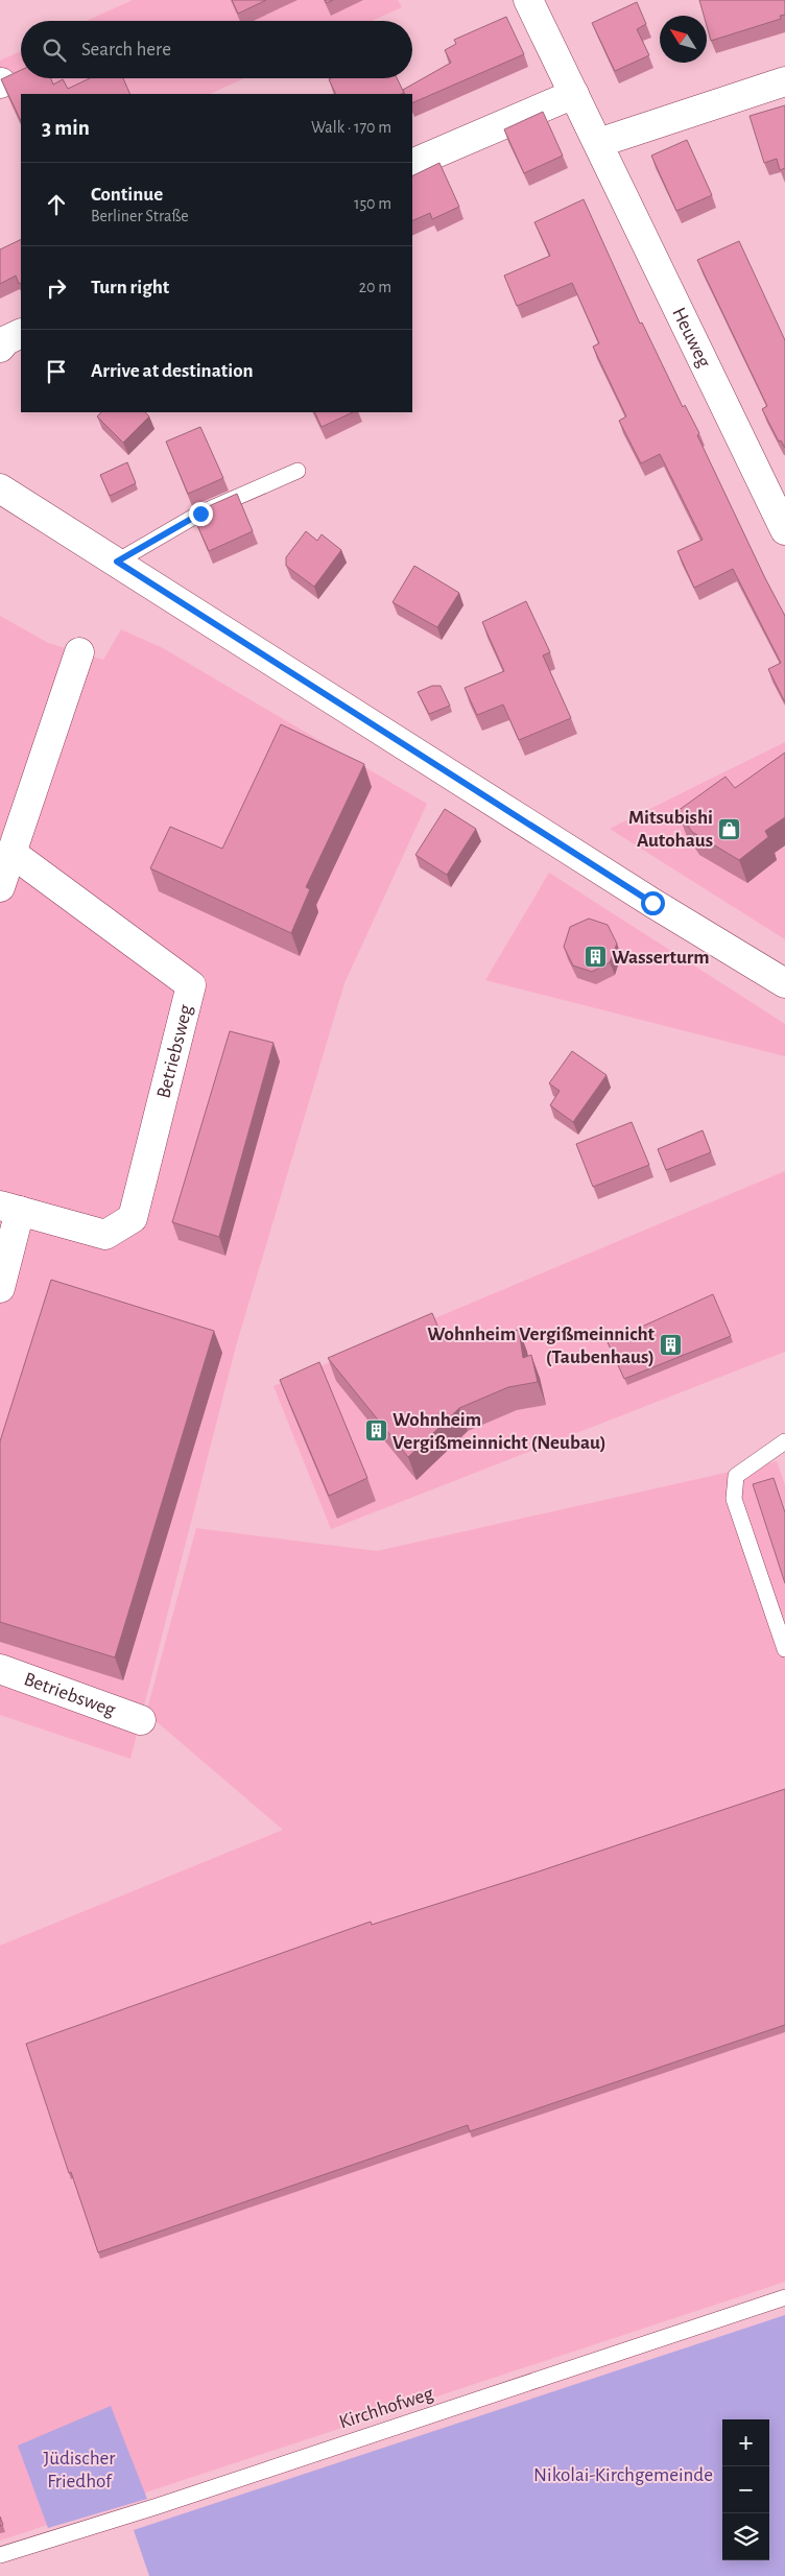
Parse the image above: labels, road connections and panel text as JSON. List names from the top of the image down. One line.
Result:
{"streets":{"street":["Heuweg","Betriebsweg"],"lane":["Kirchhofweg"]},"parks":["Jüdischer Friedhof","Nikolai-Kirchgemeinde"],"places":{"shop":["Mitsubishi Autohaus"],"building":["Wasserturm","Wohnheim Vergißmeinnicht (Taubenhaus)","Wohnheim Vergißmeinnicht (Neubau)"]},"north":"top left","page":{"search":"Search here","heading":["3 min","Walk · 170 m"],"list":[["Continue","Berliner Straße","150 m"],["Turn right","20 m"],"Arrive at destination"],"map_buttons":["+","−"]}}
